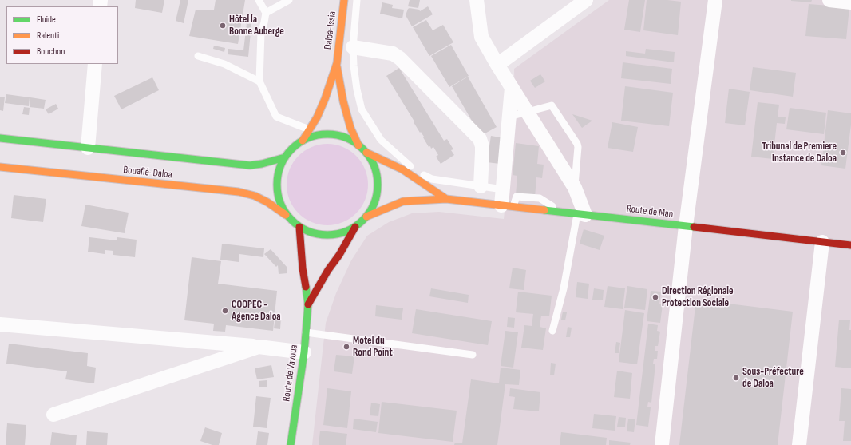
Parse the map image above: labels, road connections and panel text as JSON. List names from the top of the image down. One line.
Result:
{"streets":{"main road":["Daloa-Issia","Bouaflé-Daloa","Route de Man","Route de Vavoua"]},"crossings":[["Bouaflé-Daloa","Route de Man"]],"places":["Hôtel la Bonne Auberge","Tribunal de Premiere Instance de Daloa","Direction Régionale Protection Sociale","COOPEC - Agence Daloa","Motel du Rond Point","Sous-Préfecture de Daloa"],"legend":["Fluide","Ralenti","Bouchon"]}
